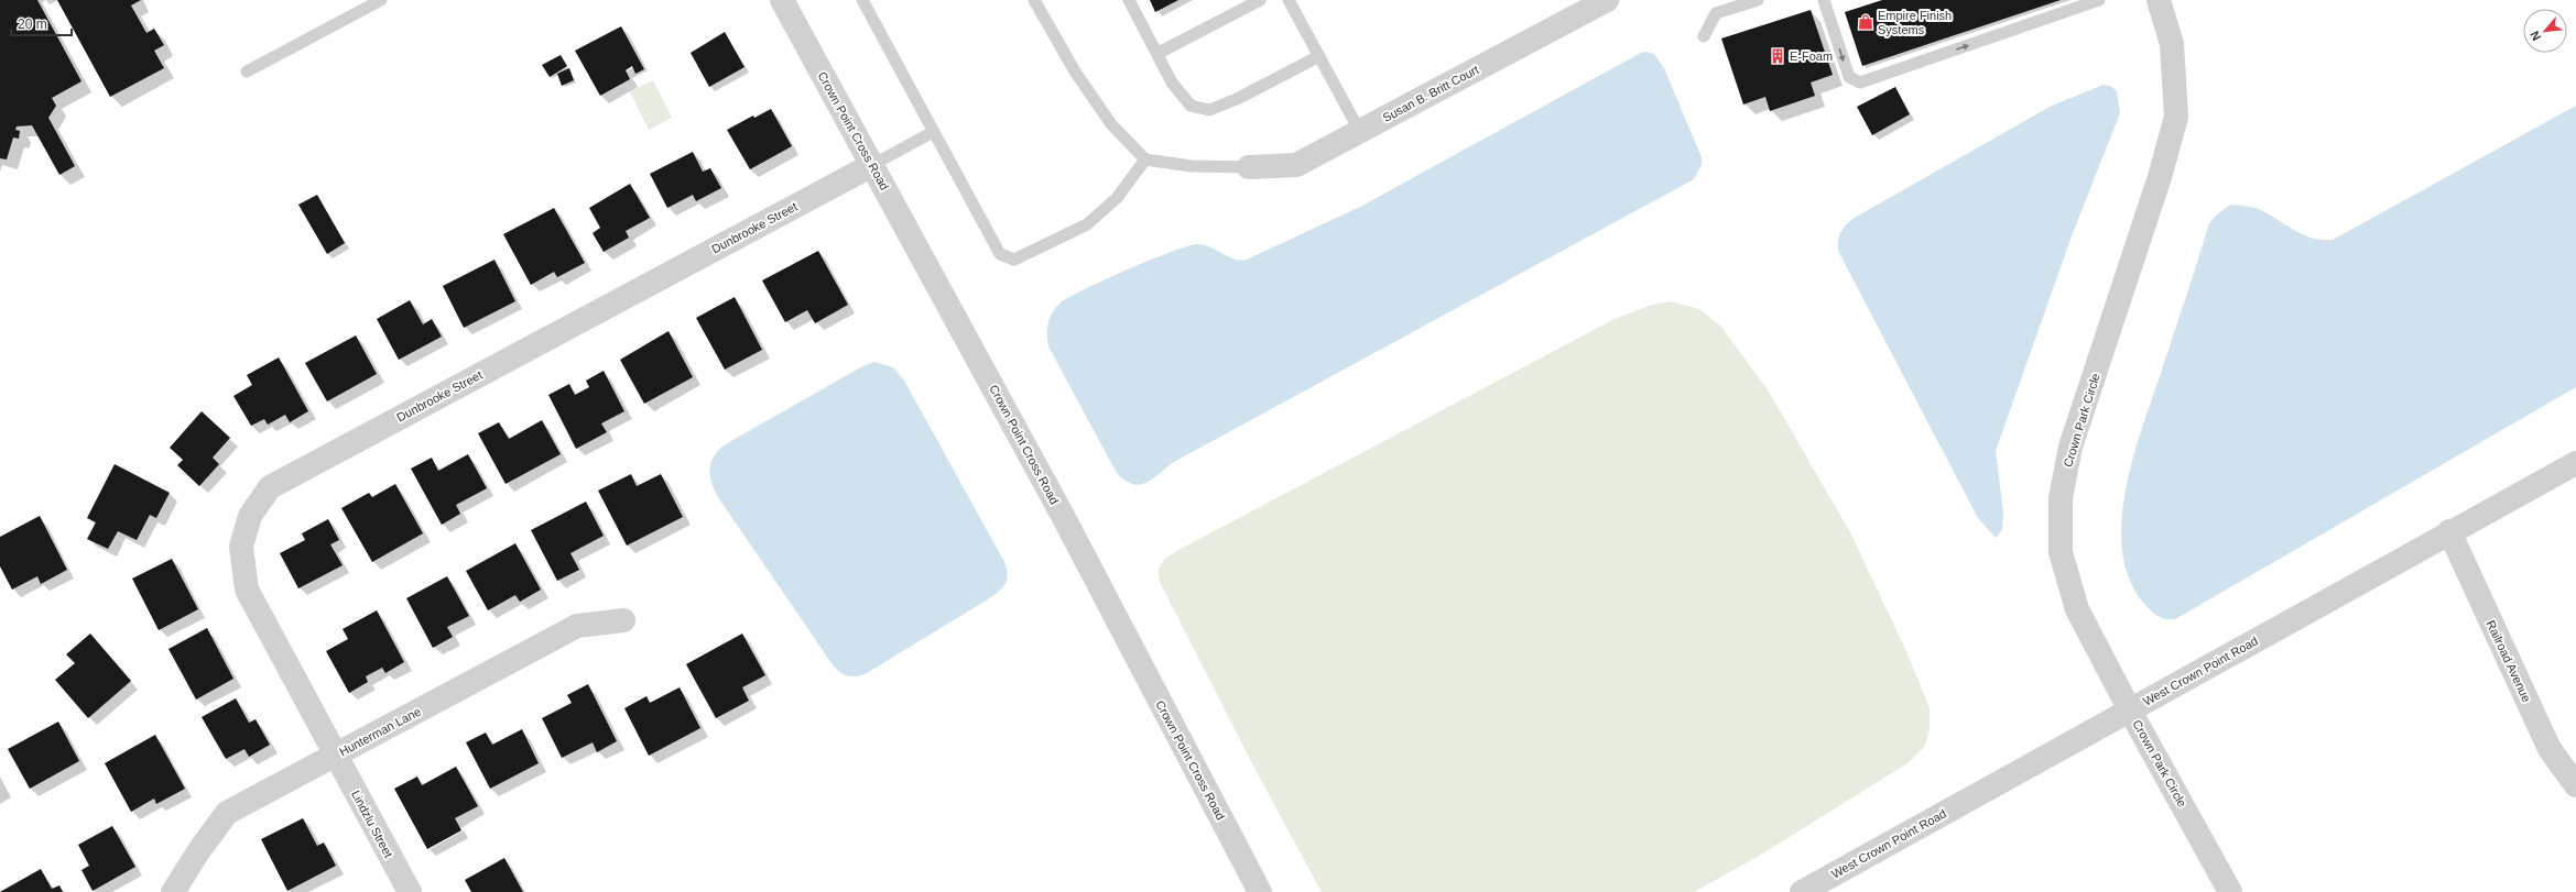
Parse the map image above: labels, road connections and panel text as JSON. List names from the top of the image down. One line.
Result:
{"streets":{"street":["Susan B. Britt Court","Crown Point Cross Road","Dunbrooke Street","Crown Park Circle","Railroad Avenue","West Crown Point Road","Hunterman Lane","Lindzlu Street"]},"crossings":[["Crown Point Cross Road","Dunbrooke Street"],["Dunbrooke Street","Hunterman Lane"],["Dunbrooke Street","Lindzlu Street"],["Crown Park Circle","West Crown Point Road"],["Railroad Avenue","West Crown Point Road"],["Hunterman Lane","Lindzlu Street"]],"places":{"shop":["Empire Finish Systems"],"building":["E-Foam"]},"scale_bar":"20 m","north":"bottom left"}
